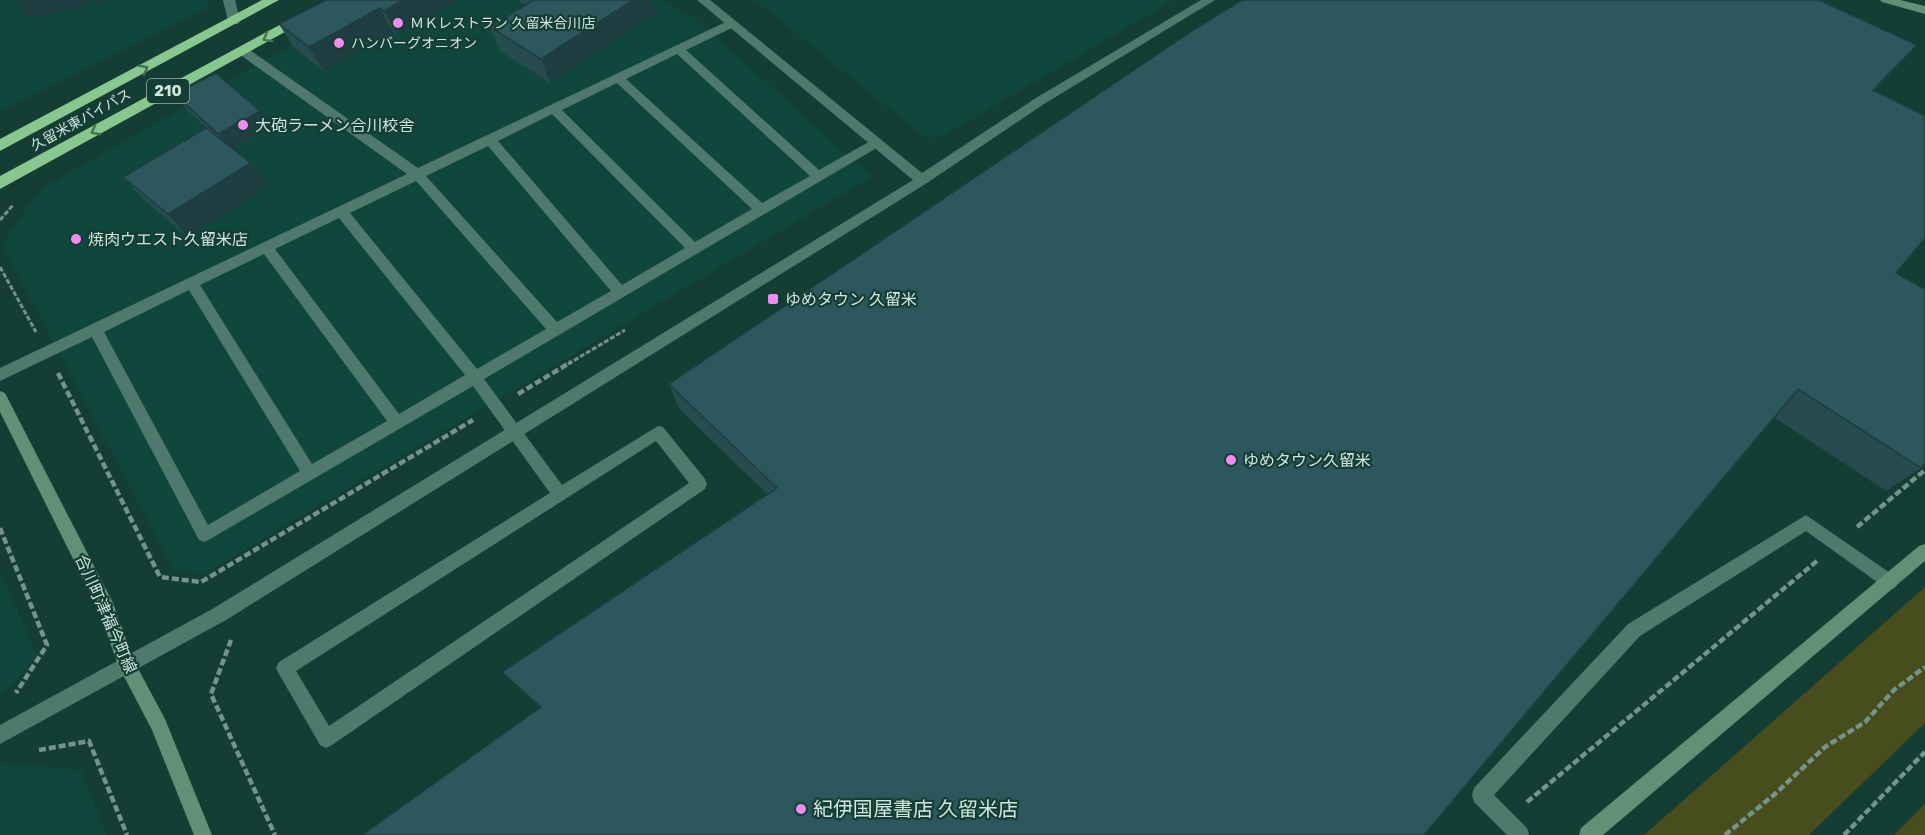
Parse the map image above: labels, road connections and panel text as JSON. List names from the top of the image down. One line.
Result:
{"streets":{"highway":["210","久留米東バイパス"],"street":["合川町津福今町線"]},"places":{"other":["ＭＫレストラン 久留米合川店","ハンバーグオニオン","大砲ラーメン合川校舎","焼肉ウエスト久留米店","ゆめタウン久留米","紀伊国屋書店 久留米店"],"transit":["ゆめタウン 久留米"]}}
